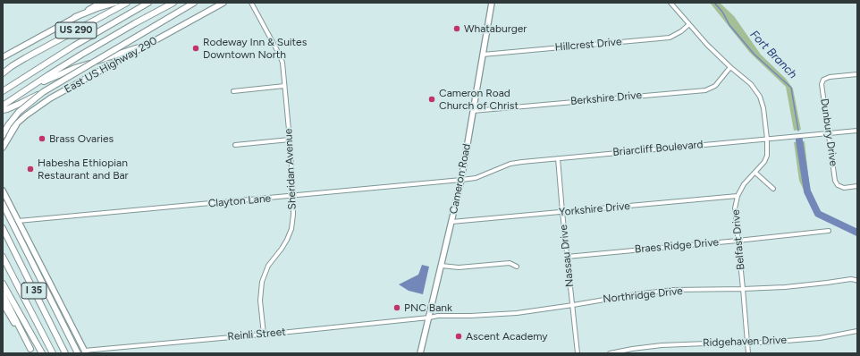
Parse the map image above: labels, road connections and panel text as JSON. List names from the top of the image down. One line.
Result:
{"streets":{"highway":["US 290","I 35"],"main road":["East US Highway 290","Cameron Road"],"street":["Hillcrest Drive","Berkshire Drive","Dunbury Drive","Briarcliff Boulevard","Sheridan Avenue","Clayton Lane","Yorkshire Drive","Belfast Drive","Braes Ridge Drive","Nassau Drive","Northridge Drive","Reinli Street","Ridgehaven Drive"]},"crossings":[["Hillcrest Drive","Cameron Road"],["Hillcrest Drive","Belfast Drive"],["Berkshire Drive","Cameron Road"],["Berkshire Drive","Belfast Drive"],["Dunbury Drive","Briarcliff Boulevard"],["Briarcliff Boulevard","Cameron Road"],["Briarcliff Boulevard","Clayton Lane"],["Briarcliff Boulevard","Belfast Drive"],["Briarcliff Boulevard","Nassau Drive"],["Sheridan Avenue","Clayton Lane"],["Sheridan Avenue","Reinli Street"],["Cameron Road","Clayton Lane"],["Cameron Road","Yorkshire Drive"],["Cameron Road","Northridge Drive"],["Cameron Road","Reinli Street"],["Yorkshire Drive","Belfast Drive"],["Yorkshire Drive","Nassau Drive"],["Belfast Drive","Braes Ridge Drive"],["Belfast Drive","Northridge Drive"],["Belfast Drive","Ridgehaven Drive"],["Braes Ridge Drive","Nassau Drive"],["Nassau Drive","Northridge Drive"],["Northridge Drive","Reinli Street"]],"water":["Fort Branch"],"places":["Whataburger","Rodeway Inn & Suites Downtown North","Cameron Road Church of Christ","Brass Ovaries","Habesha Ethiopian Restaurant and Bar","PNC Bank","Ascent Academy"]}
